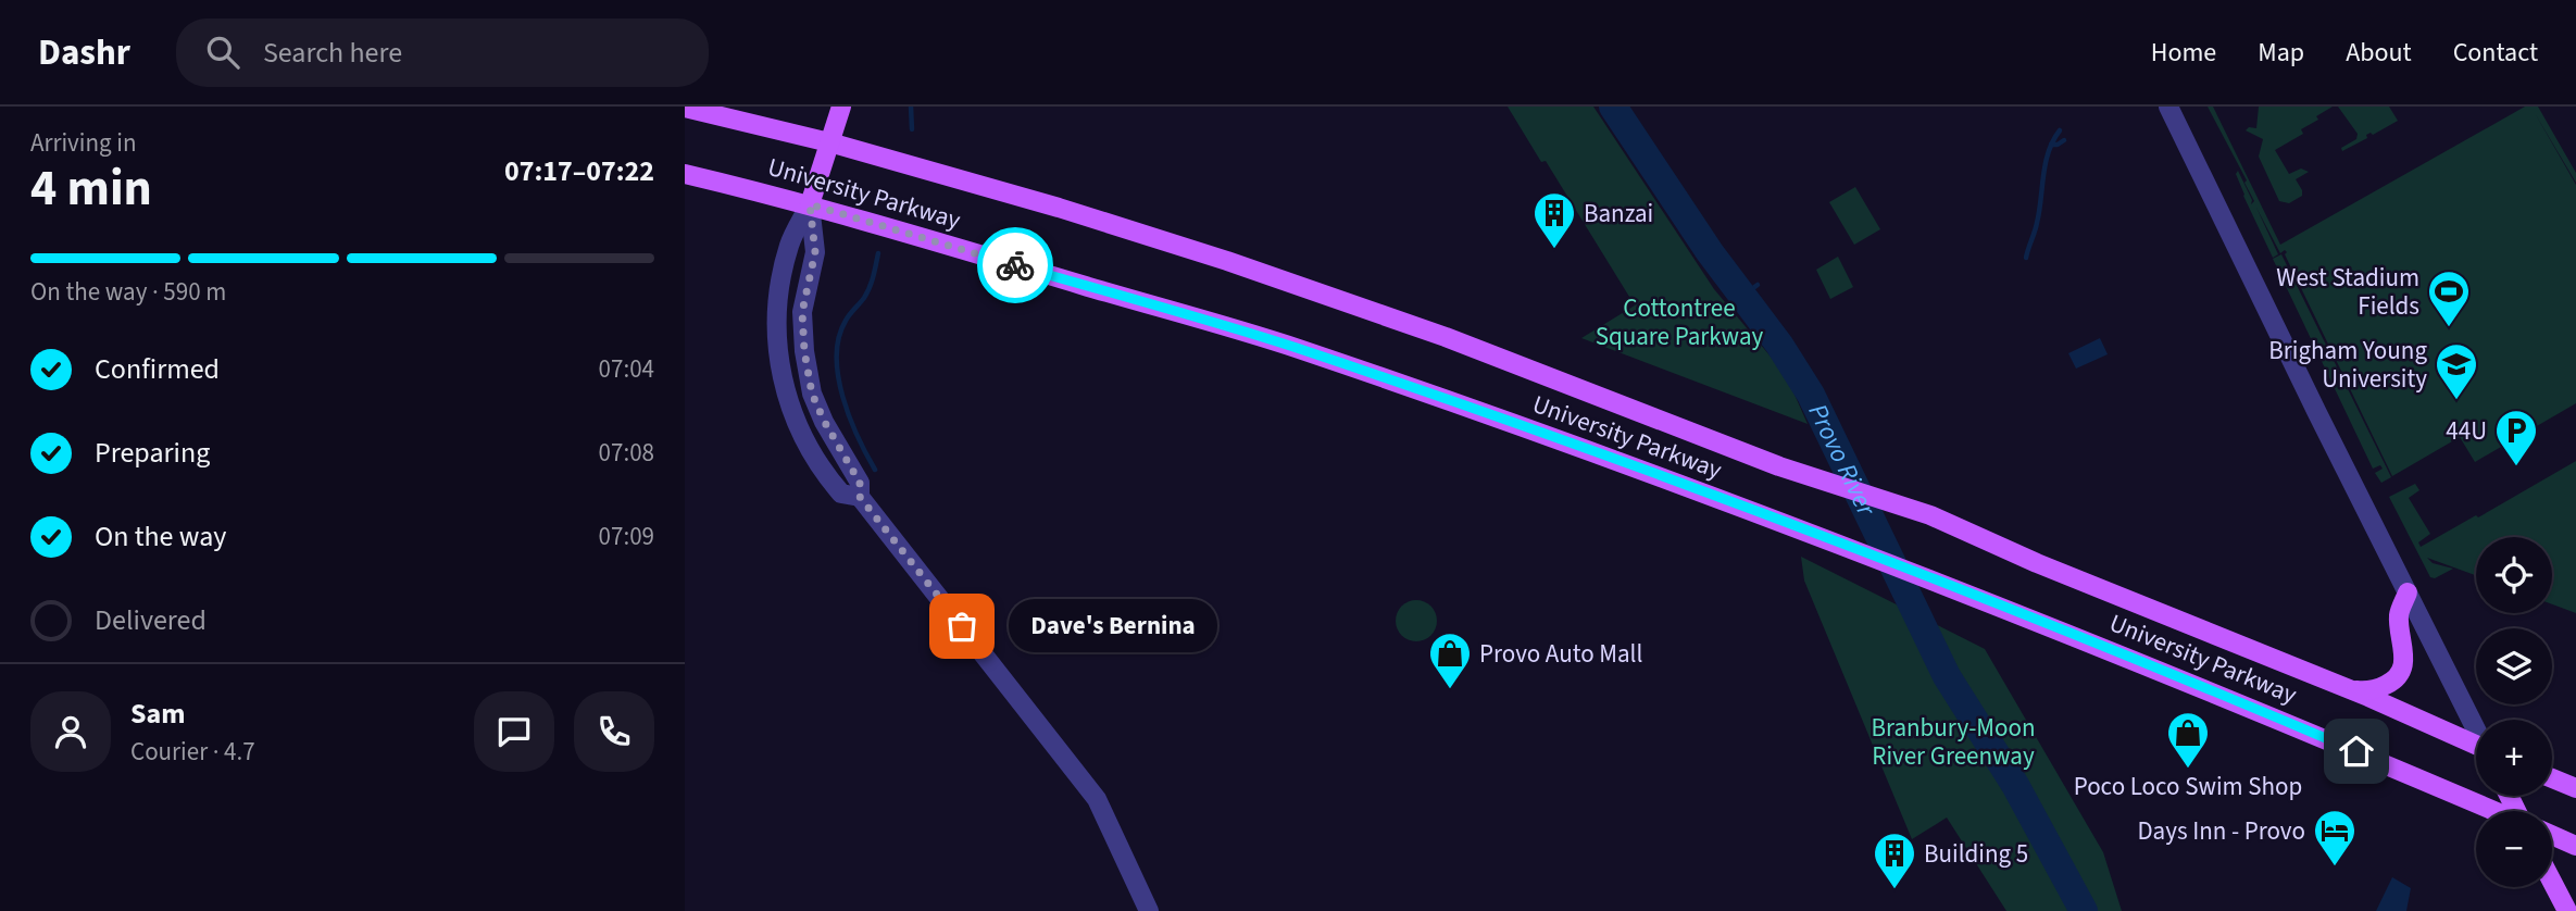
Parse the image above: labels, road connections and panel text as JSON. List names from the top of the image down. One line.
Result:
{"streets":{"main road":["University Parkway"]},"water":["Provo River"],"parks":["Cottontree Square Parkway","Branbury-Moon River Greenway"],"places":{"building":["Banzai","Building 5"],"sports":["West Stadium Fields"],"school or university":["Brigham Young University"],"parking":["44U"],"other":["Dave's Bernina"],"shop":["Provo Auto Mall","Poco Loco Swim Shop"],"hotel":["Days Inn - Provo"]},"page":{"header":"Dashr","search":"Search here","nav":["Home","Map","About","Contact"],"heading":["4 min","Arriving in","07:17–07:22"],"panel":["Sam","Courier · 4.7"],"bar":"On the way · 590 m","list":[["Confirmed","07:04"],["Preparing","07:08"],["On the way","07:09"],"Delivered"],"map_buttons":["+","−"],"bubble":"Dave's Bernina"}}
